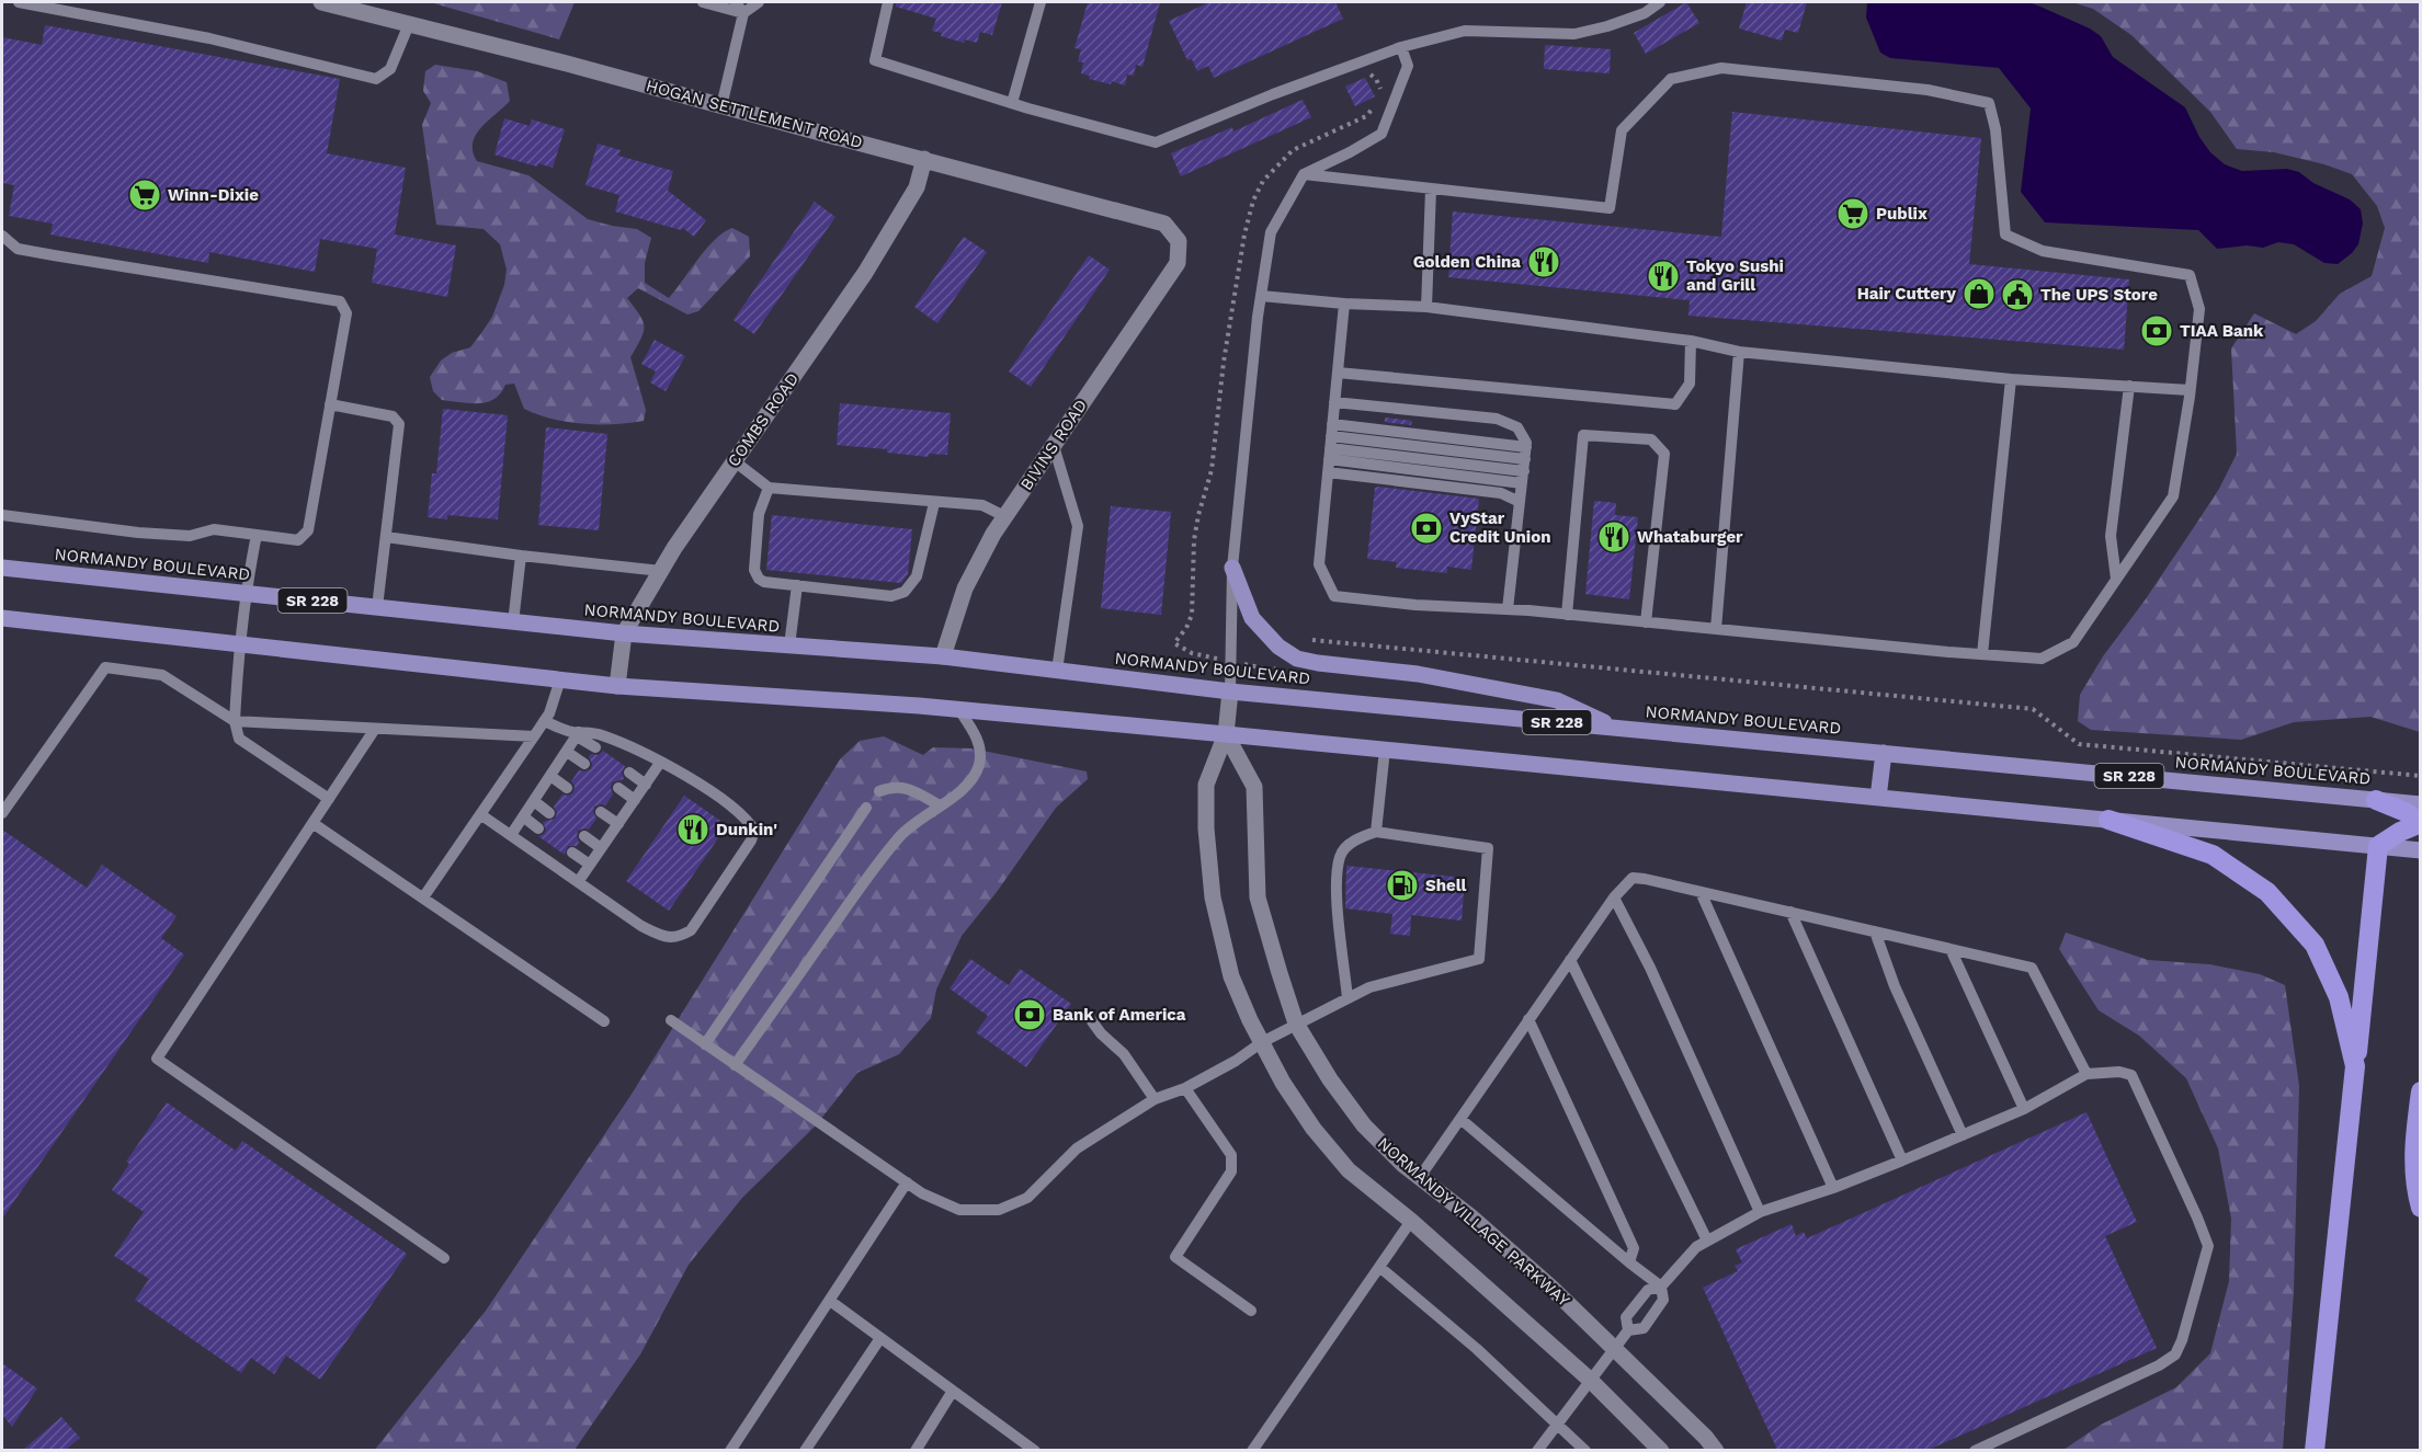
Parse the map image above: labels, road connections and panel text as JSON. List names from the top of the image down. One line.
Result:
{"streets":{"main road":["NORMANDY BOULEVARD","SR 228"],"street":["HOGAN SETTLEMENT ROAD","COMBS ROAD","BIVINS ROAD","NORMANDY VILLAGE PARKWAY"]},"crossings":[["HOGAN SETTLEMENT ROAD","COMBS ROAD"],["HOGAN SETTLEMENT ROAD","BIVINS ROAD"],["COMBS ROAD","NORMANDY BOULEVARD"],["BIVINS ROAD","NORMANDY BOULEVARD"]],"places":{"supermarket":["Winn-Dixie","Publix"],"restaurant":["Golden China","Tokyo Sushi and Grill","Whataburger","Dunkin'"],"shop":["Hair Cuttery"],"public building":["The UPS Store"],"bank":["TIAA Bank","VyStar Credit Union","Bank of America"],"fuel station":["Shell"]}}
